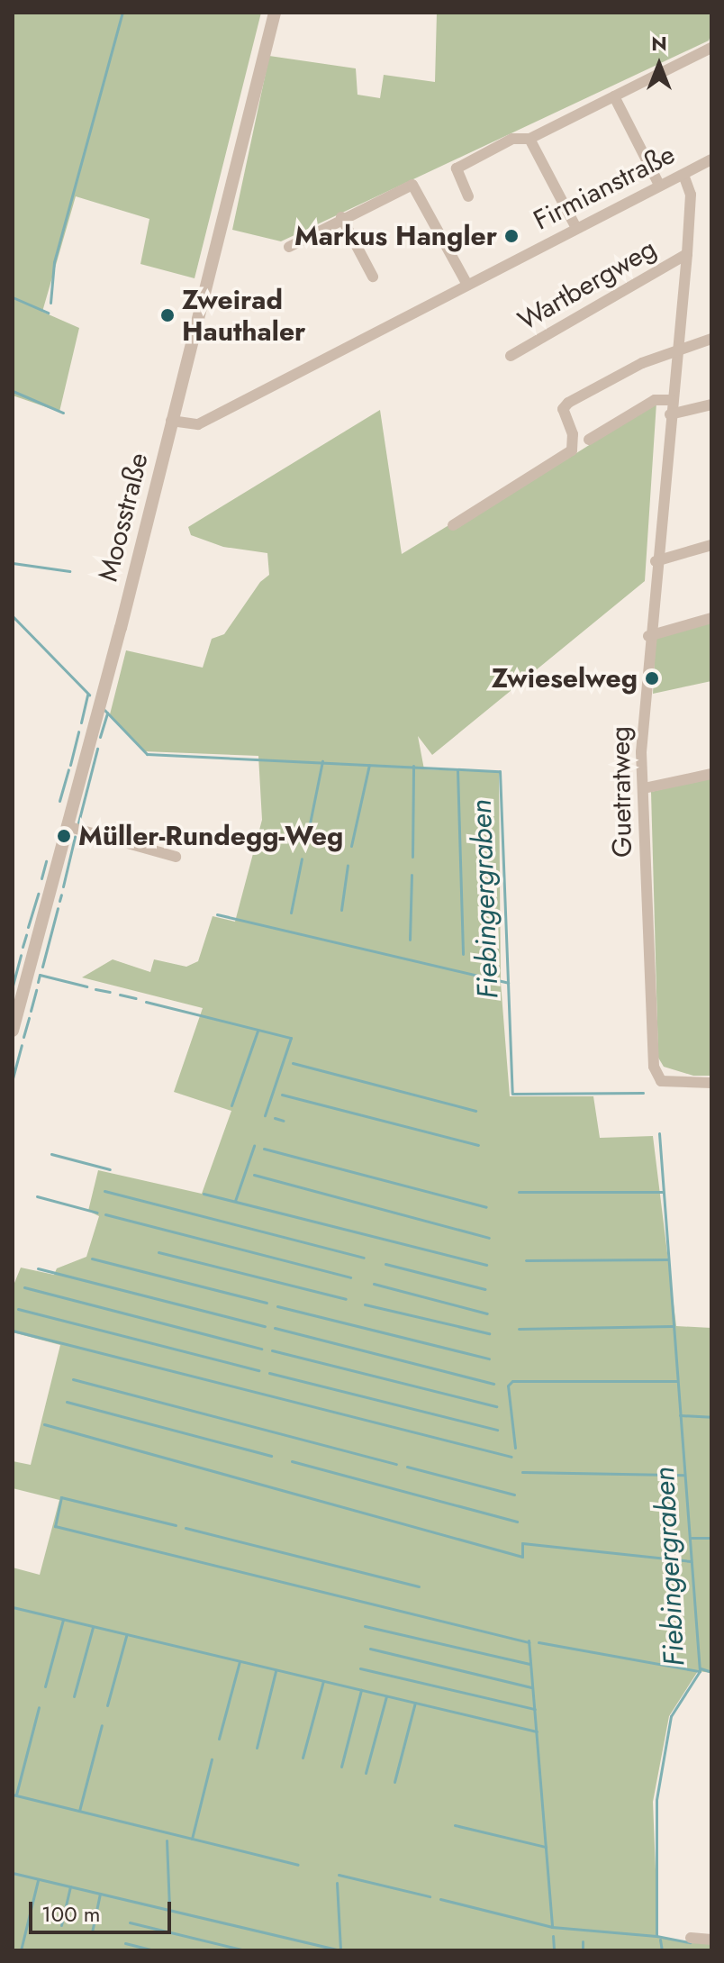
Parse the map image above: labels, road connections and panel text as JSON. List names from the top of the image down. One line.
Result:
{"streets":{"street":["Firmianstraße","Wartbergweg","Moosstraße","Guetratweg"]},"crossings":[["Firmianstraße","Moosstraße"],["Firmianstraße","Guetratweg"],["Wartbergweg","Guetratweg"]],"water":["Fiebingergraben"],"places":["Markus Hangler","Zweirad Hauthaler","Zwieselweg","Müller-Rundegg-Weg"],"scale_bar":"100 m","north":"top"}
